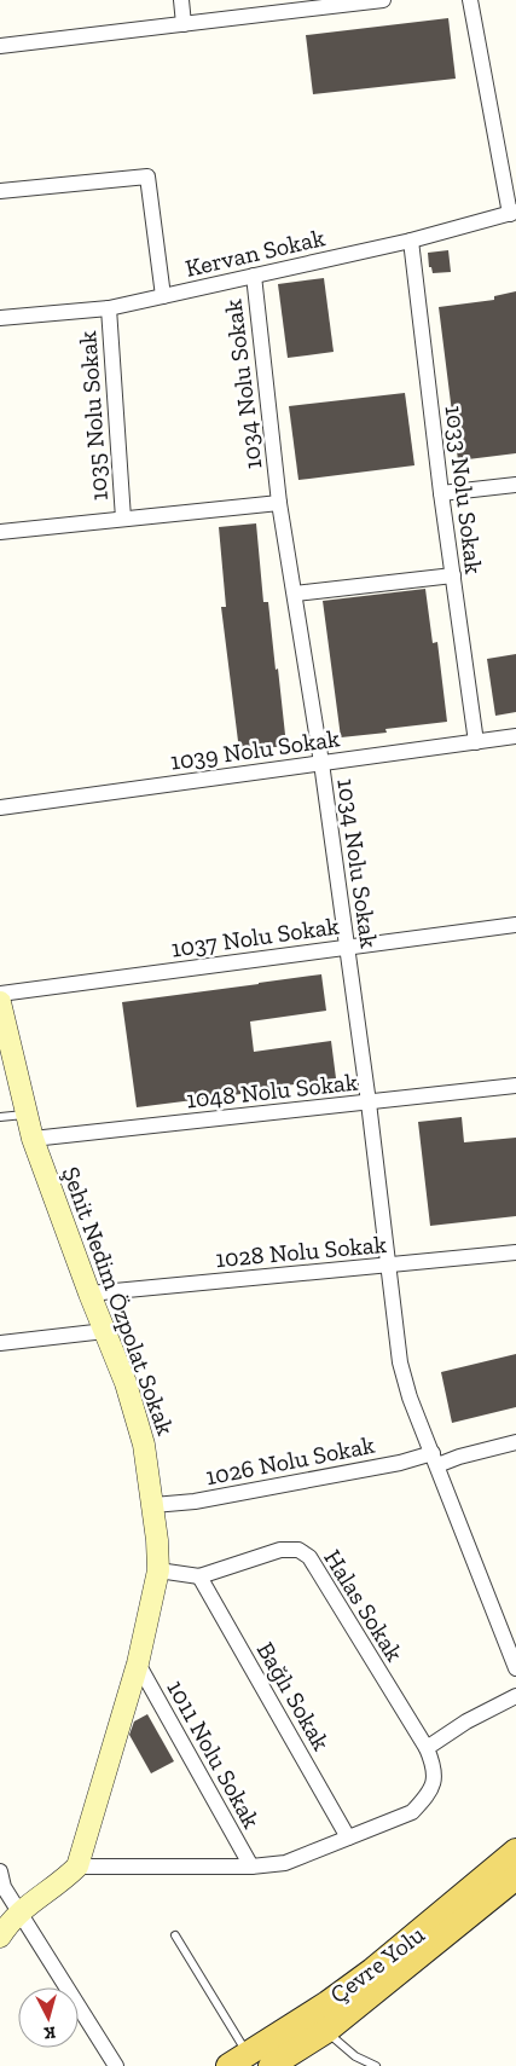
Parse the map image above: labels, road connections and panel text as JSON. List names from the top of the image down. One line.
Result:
{"streets":{"main road":["Çevre Yolu"],"street":["Kervan Sokak","1034 Nolu Sokak","1035 Nolu Sokak","1033 Nolu Sokak","1039 Nolu Sokak","1037 Nolu Sokak","1048 Nolu Sokak","1028 Nolu Sokak","Şehit Nedim Özpolat Sokak","1026 Nolu Sokak","Halas Sokak","Bağlı Sokak","1011 Nolu Sokak"]},"crossings":[["Kervan Sokak","1034 Nolu Sokak"],["Kervan Sokak","1035 Nolu Sokak"],["Kervan Sokak","1033 Nolu Sokak"],["1034 Nolu Sokak","1039 Nolu Sokak"],["1034 Nolu Sokak","1037 Nolu Sokak"],["1034 Nolu Sokak","1048 Nolu Sokak"],["1034 Nolu Sokak","1028 Nolu Sokak"],["1034 Nolu Sokak","1026 Nolu Sokak"],["1033 Nolu Sokak","1039 Nolu Sokak"],["1048 Nolu Sokak","Şehit Nedim Özpolat Sokak"],["1028 Nolu Sokak","Şehit Nedim Özpolat Sokak"],["Şehit Nedim Özpolat Sokak","1026 Nolu Sokak"],["Şehit Nedim Özpolat Sokak","Halas Sokak"],["Şehit Nedim Özpolat Sokak","1011 Nolu Sokak"],["Halas Sokak","Bağlı Sokak"],["Halas Sokak","1011 Nolu Sokak"]],"north":"bottom"}
